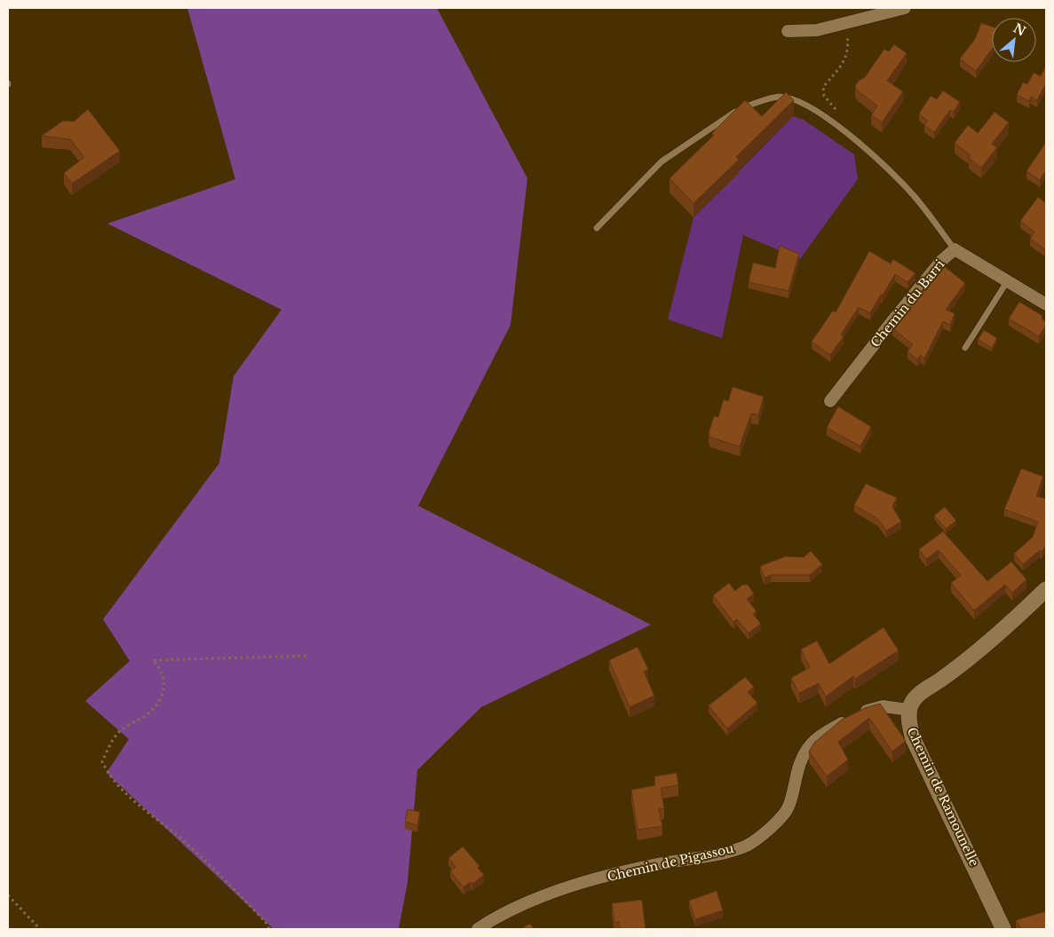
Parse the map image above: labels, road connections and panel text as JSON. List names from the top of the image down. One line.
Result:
{"streets":{"street":["Chemin du Barri","Chemin de Ramounelle","Chemin de Pigassou"]},"crossings":[["Chemin de Ramounelle","Chemin de Pigassou"]],"north":"top right"}
